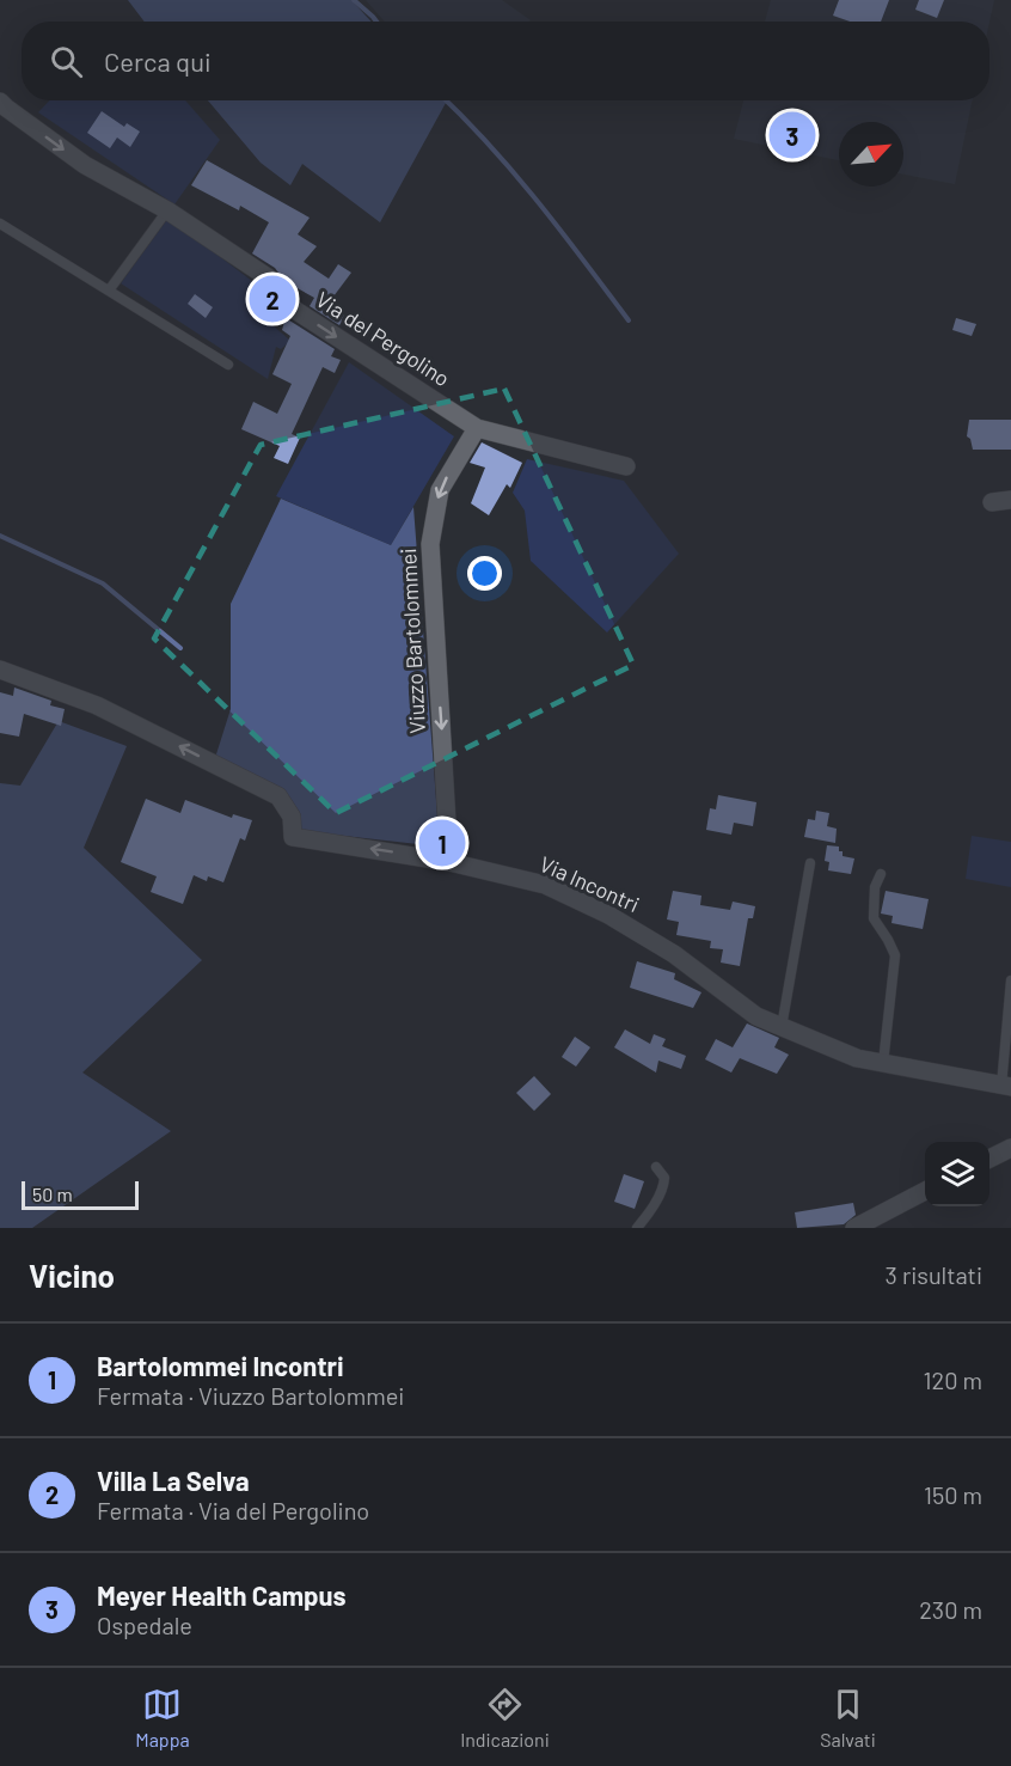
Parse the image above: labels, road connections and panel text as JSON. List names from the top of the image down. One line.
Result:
{"streets":{"street":["Via del Pergolino","Viuzzo Bartolommei","Via Incontri"]},"crossings":[["Via del Pergolino","Viuzzo Bartolommei"],["Viuzzo Bartolommei","Via Incontri"]],"one_way":["Via del Pergolino","Viuzzo Bartolommei","Via Incontri"],"scale_bar":"50 m","north":"top right","page":{"search":"Cerca qui","pins":["3","2","1"],"scale":"50 m","heading":["Vicino","3 risultati"],"list":[{"mark":"1","name":"Bartolommei Incontri","note":"Fermata · Viuzzo Bartolommei","value":"120 m"},{"mark":"2","name":"Villa La Selva","note":"Fermata · Via del Pergolino","value":"150 m"},{"mark":"3","name":"Meyer Health Campus","note":"Ospedale","value":"230 m"}],"nav":["Mappa","Indicazioni","Salvati"]}}
